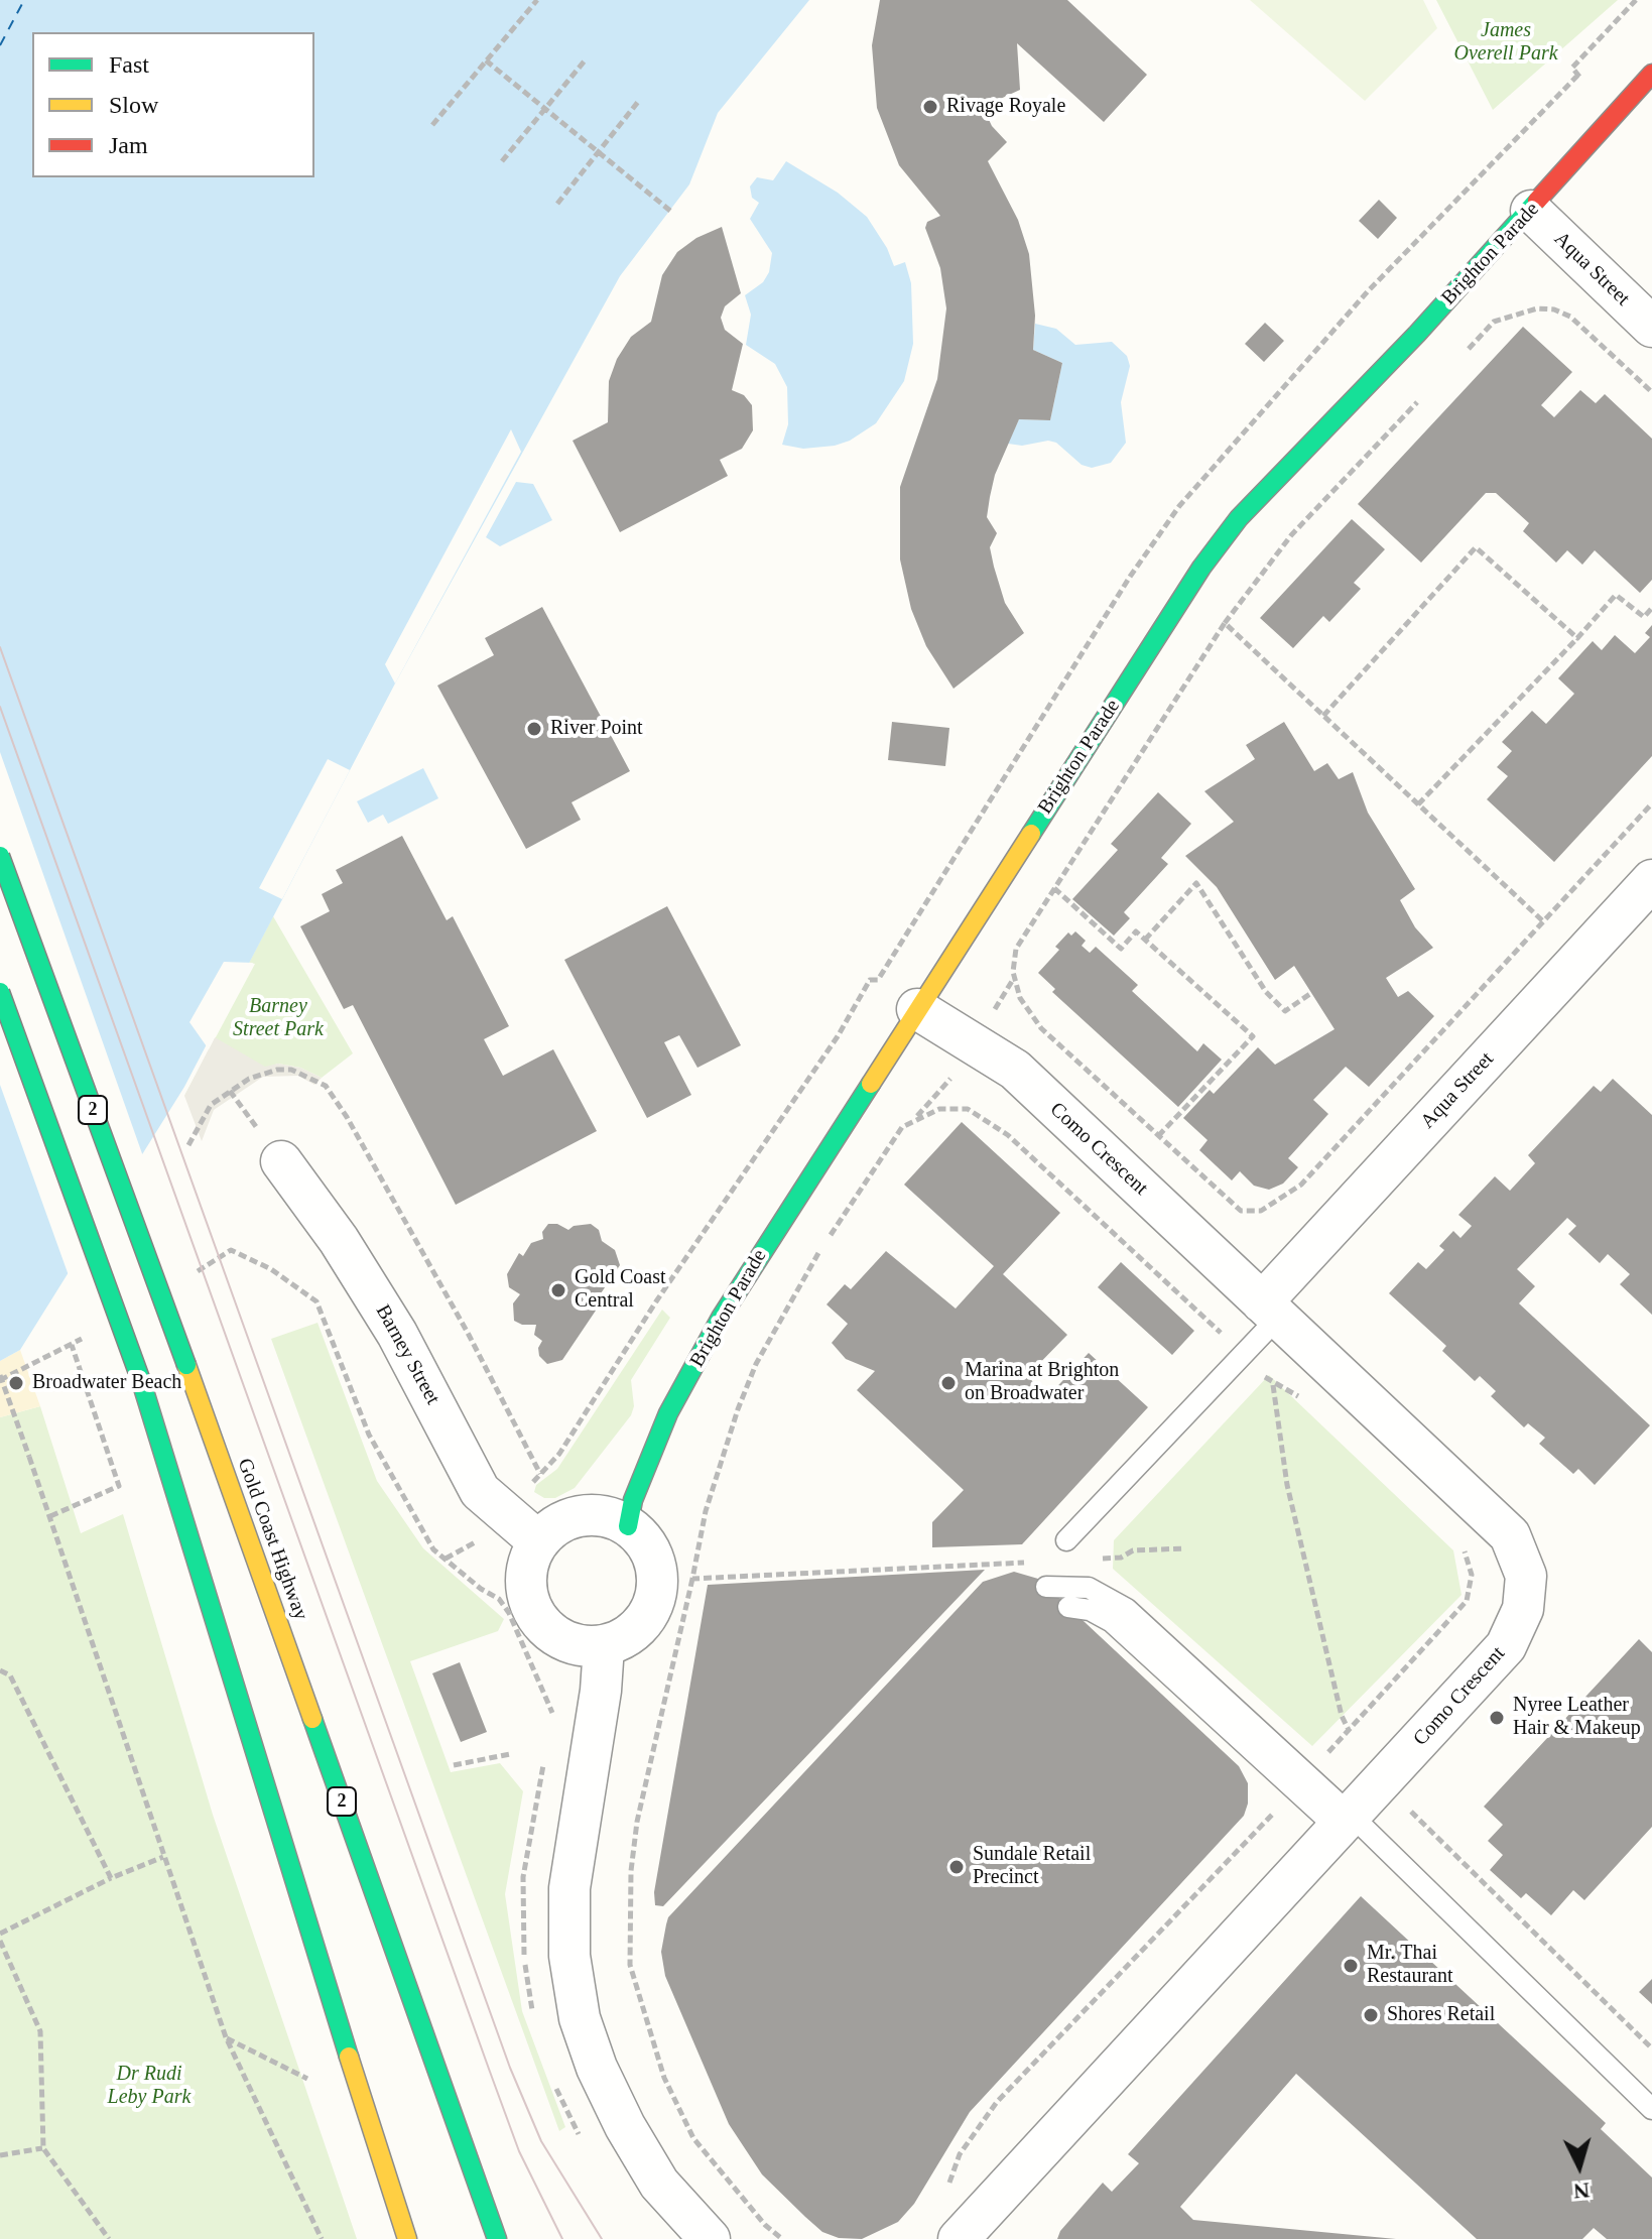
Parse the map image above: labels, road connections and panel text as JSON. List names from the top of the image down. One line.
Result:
{"streets":{"main road":["Brighton Parade","2","Gold Coast Highway"],"street":["Aqua Street","Como Crescent","Barney Street"]},"crossings":[["Brighton Parade","Aqua Street"],["Brighton Parade","Como Crescent"],["Brighton Parade","Barney Street"],["Aqua Street","Como Crescent"]],"parks":["James Overell Park","Barney Street Park","Dr Rudi Leby Park"],"places":["Rivage Royale","River Point","Gold Coast Central","Broadwater Beach","Marina at Brighton on Broadwater","Nyree Leather Hair & Makeup","Sundale Retail Precinct","Mr. Thai Restaurant","Shores Retail"],"legend":["Fast","Slow","Jam"],"north":"bottom"}
